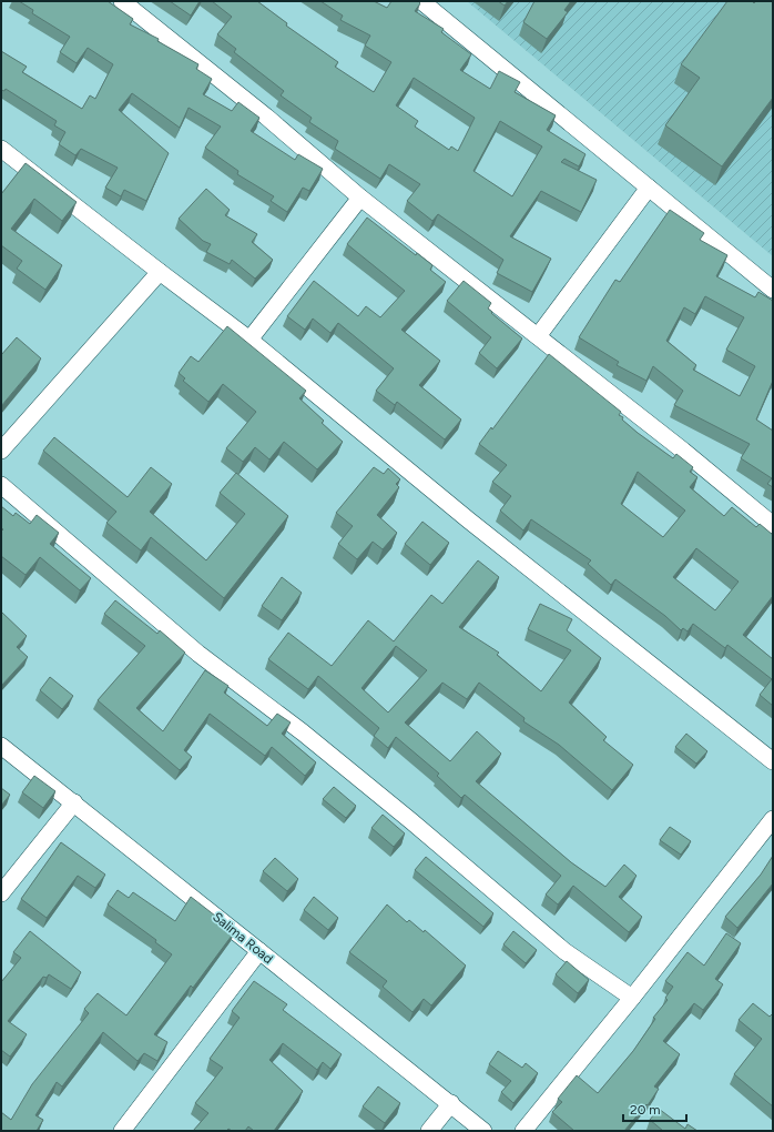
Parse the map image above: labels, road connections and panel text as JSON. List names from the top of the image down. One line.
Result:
{"streets":{"street":["Salima Road"]},"scale_bar":"20 m"}
